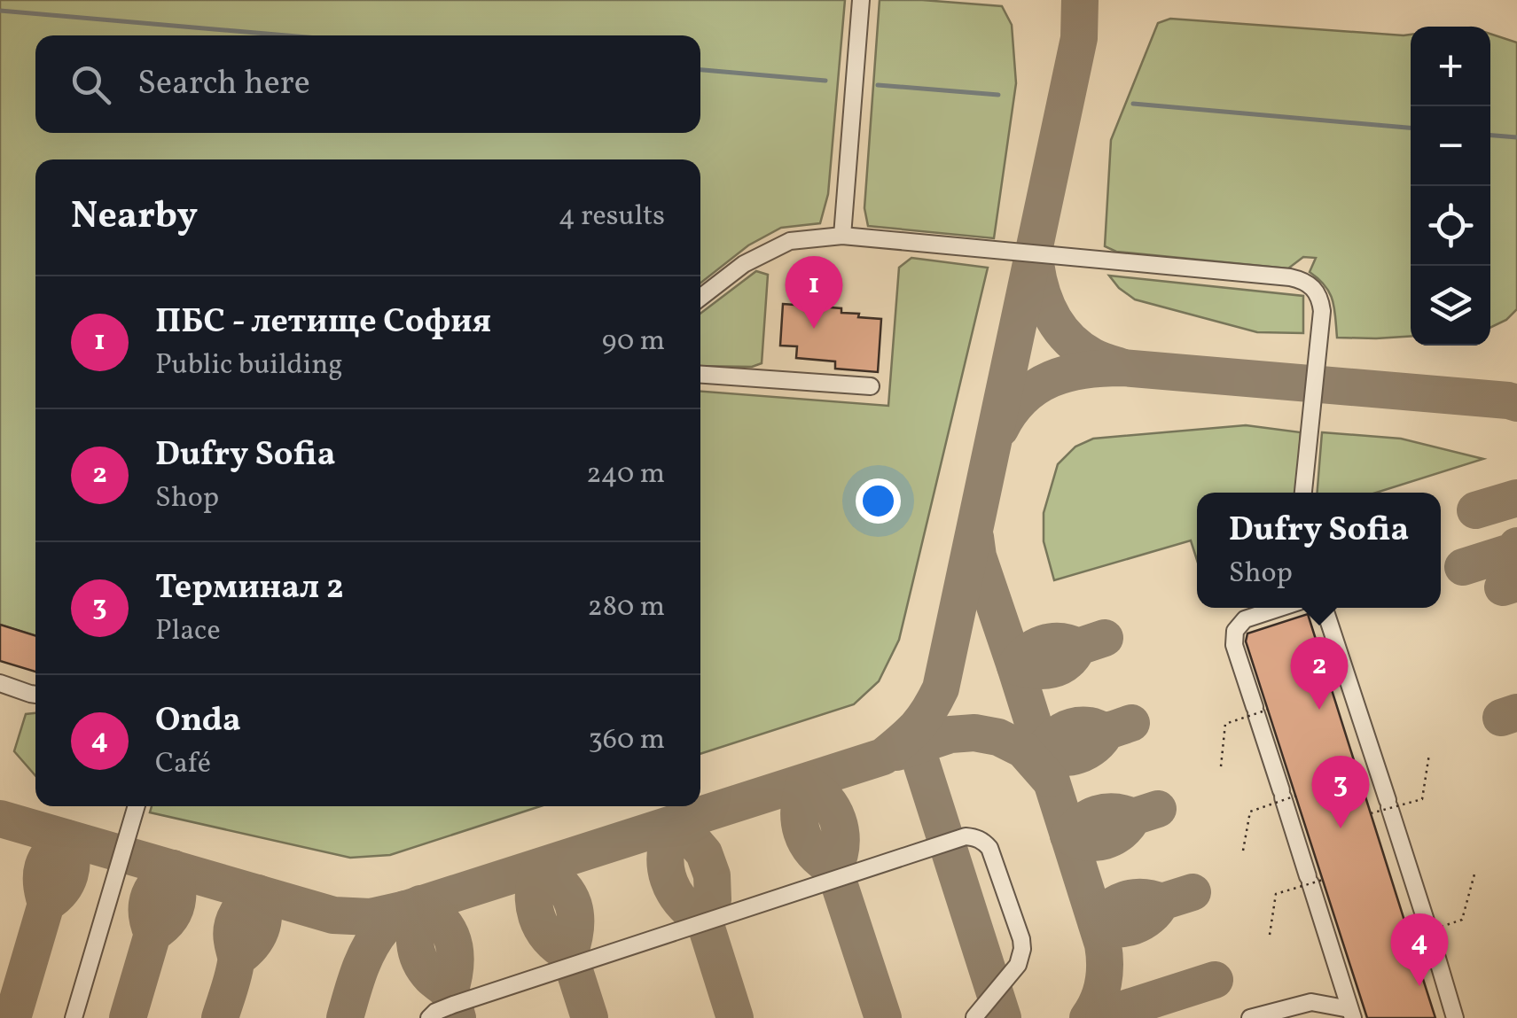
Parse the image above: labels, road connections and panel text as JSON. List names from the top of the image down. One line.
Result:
{"page":{"map_buttons":["+","−"],"search":"Search here","heading":["Nearby","4 results"],"pins":["1","2","3","4"],"list":[{"mark":"1","name":"ПБС - летище София","note":"Public building","value":"90 m"},{"mark":"2","name":"Dufry Sofia","note":"Shop","value":"240 m"},{"mark":"3","name":"Терминал 2","note":"Place","value":"280 m"},{"mark":"4","name":"Onda","note":"Café","value":"360 m"}],"popup":["Dufry Sofia","Shop"]}}
